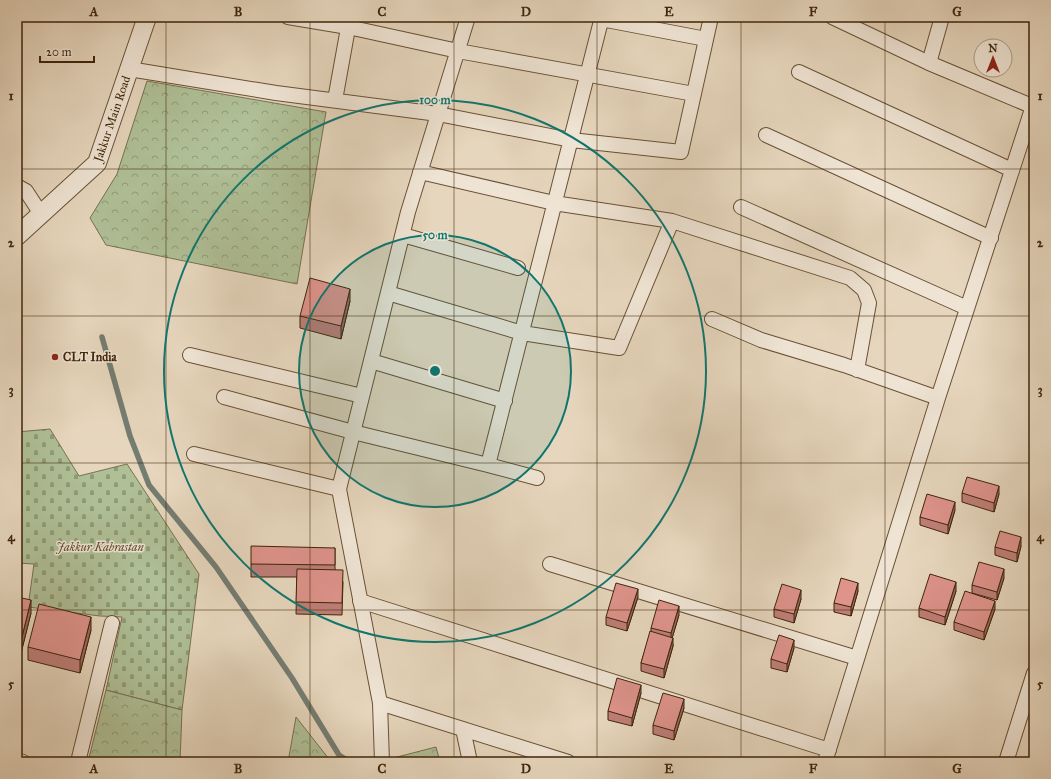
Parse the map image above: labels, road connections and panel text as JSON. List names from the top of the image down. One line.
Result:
{"streets":{"street":["Jakkur Main Road"]},"parks":["Jakkur Kabrastan"],"places":["CLT India"],"scale_bar":"20 m","north":"top","grid":{"columns":["A","B","C","D","E","F","G"],"rows":["1","2","3","4","5"]},"rings":["100 m","50 m"]}
